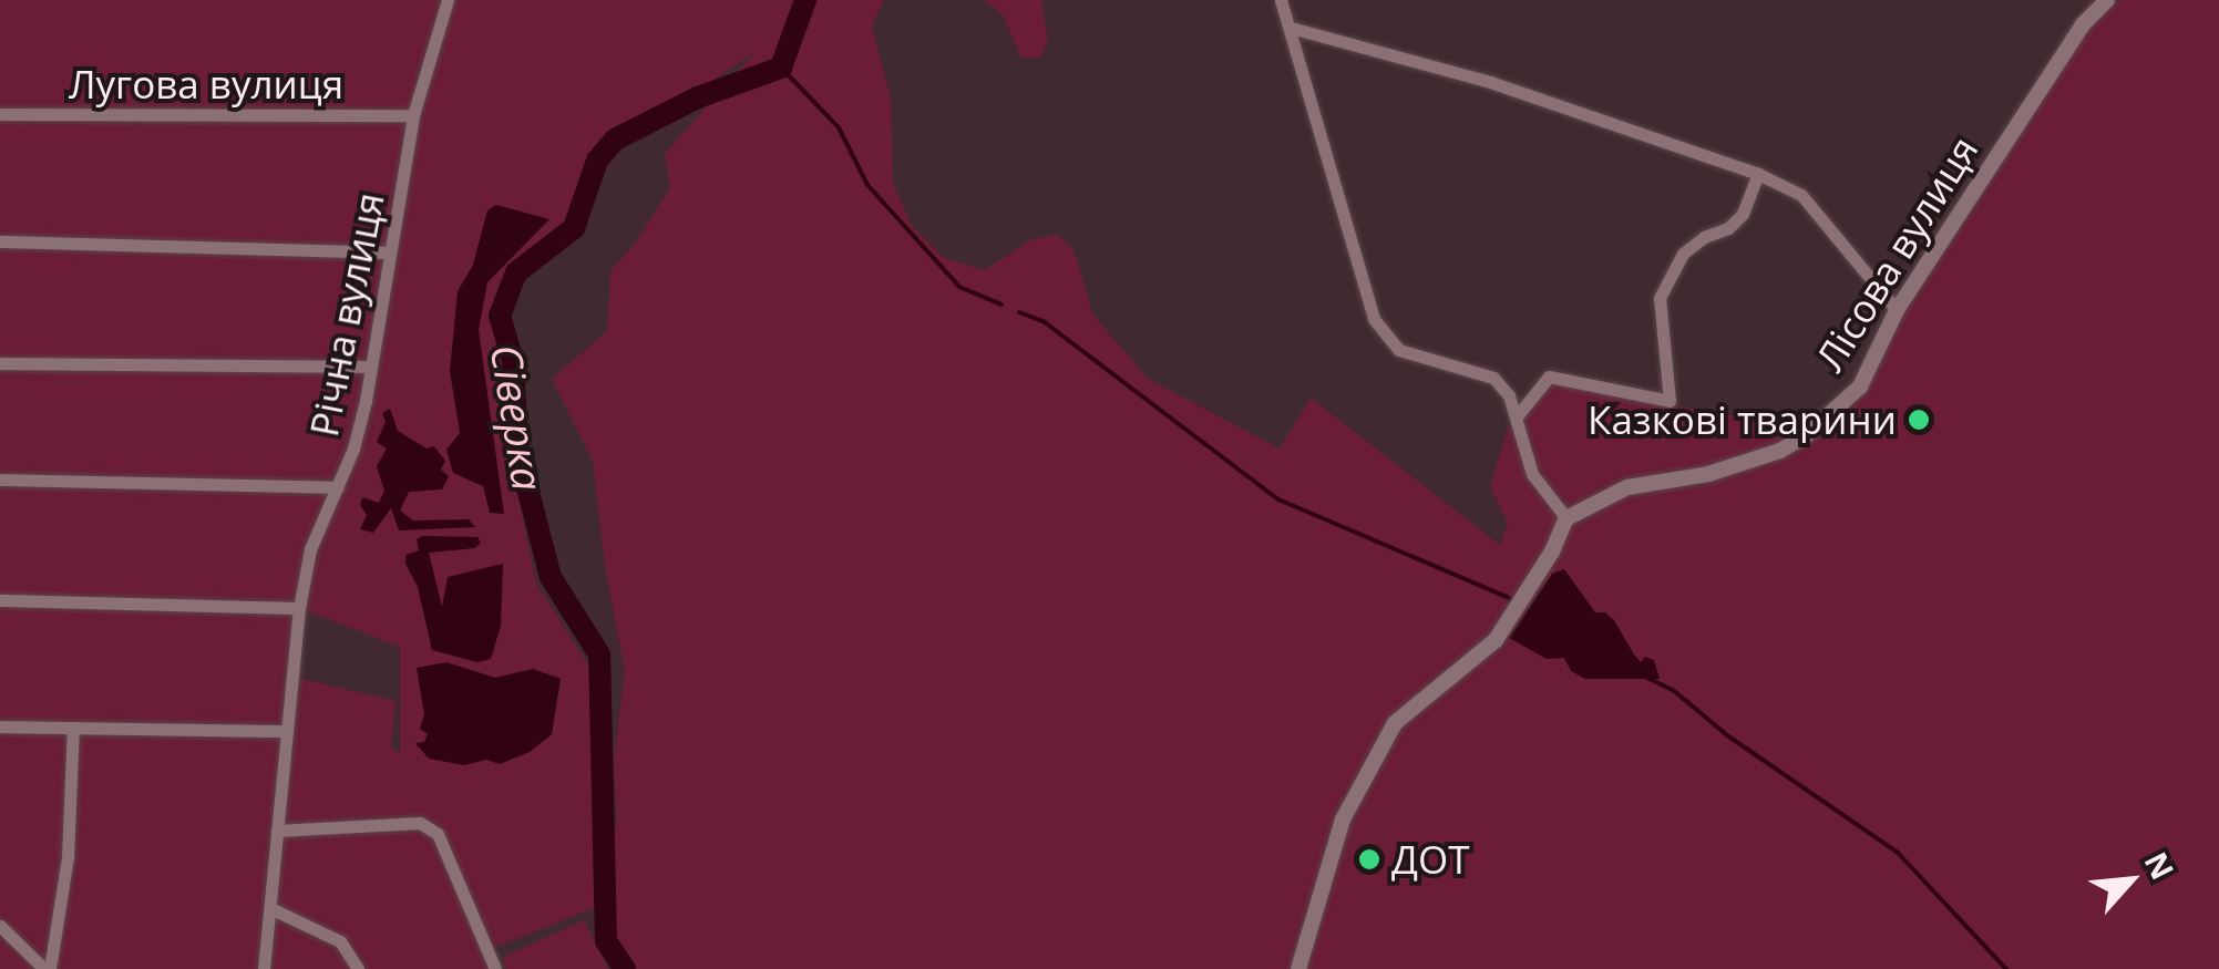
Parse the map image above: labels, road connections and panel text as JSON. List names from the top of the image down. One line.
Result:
{"streets":{"street":["Лугова вулиця","Лісова вулиця","Річна вулиця"]},"crossings":[["Лугова вулиця","Річна вулиця"]],"water":["Сіверка"],"places":["Казкові тварини","ДОТ"],"north":"top right"}
